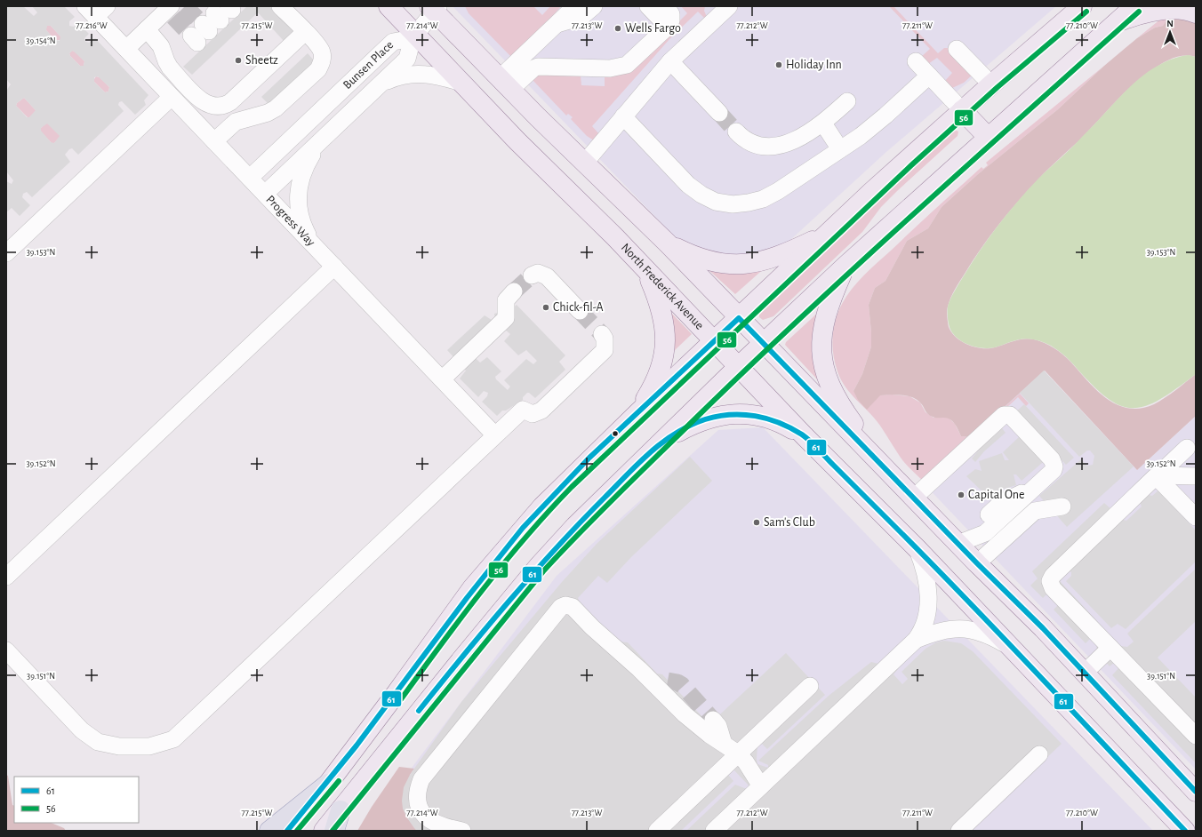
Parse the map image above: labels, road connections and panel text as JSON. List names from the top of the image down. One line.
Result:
{"streets":{"main road":["North Frederick Avenue"],"street":["Bunsen Place","Progress Way"]},"crossings":[["Bunsen Place","Progress Way"],["Bunsen Place","North Frederick Avenue"]],"places":["Wells Fargo","Sheetz","Holiday Inn","Chick-fil-A","Capital One","Sam's Club"],"lines":["transit line 56","transit line 61"],"legend":["61","56"],"north":"top","coordinates":["77.216°W","77.215°W","77.214°W","77.213°W","77.212°W","77.211°W","77.210°W","39.154°N","39.153°N","39.152°N","39.151°N"]}
